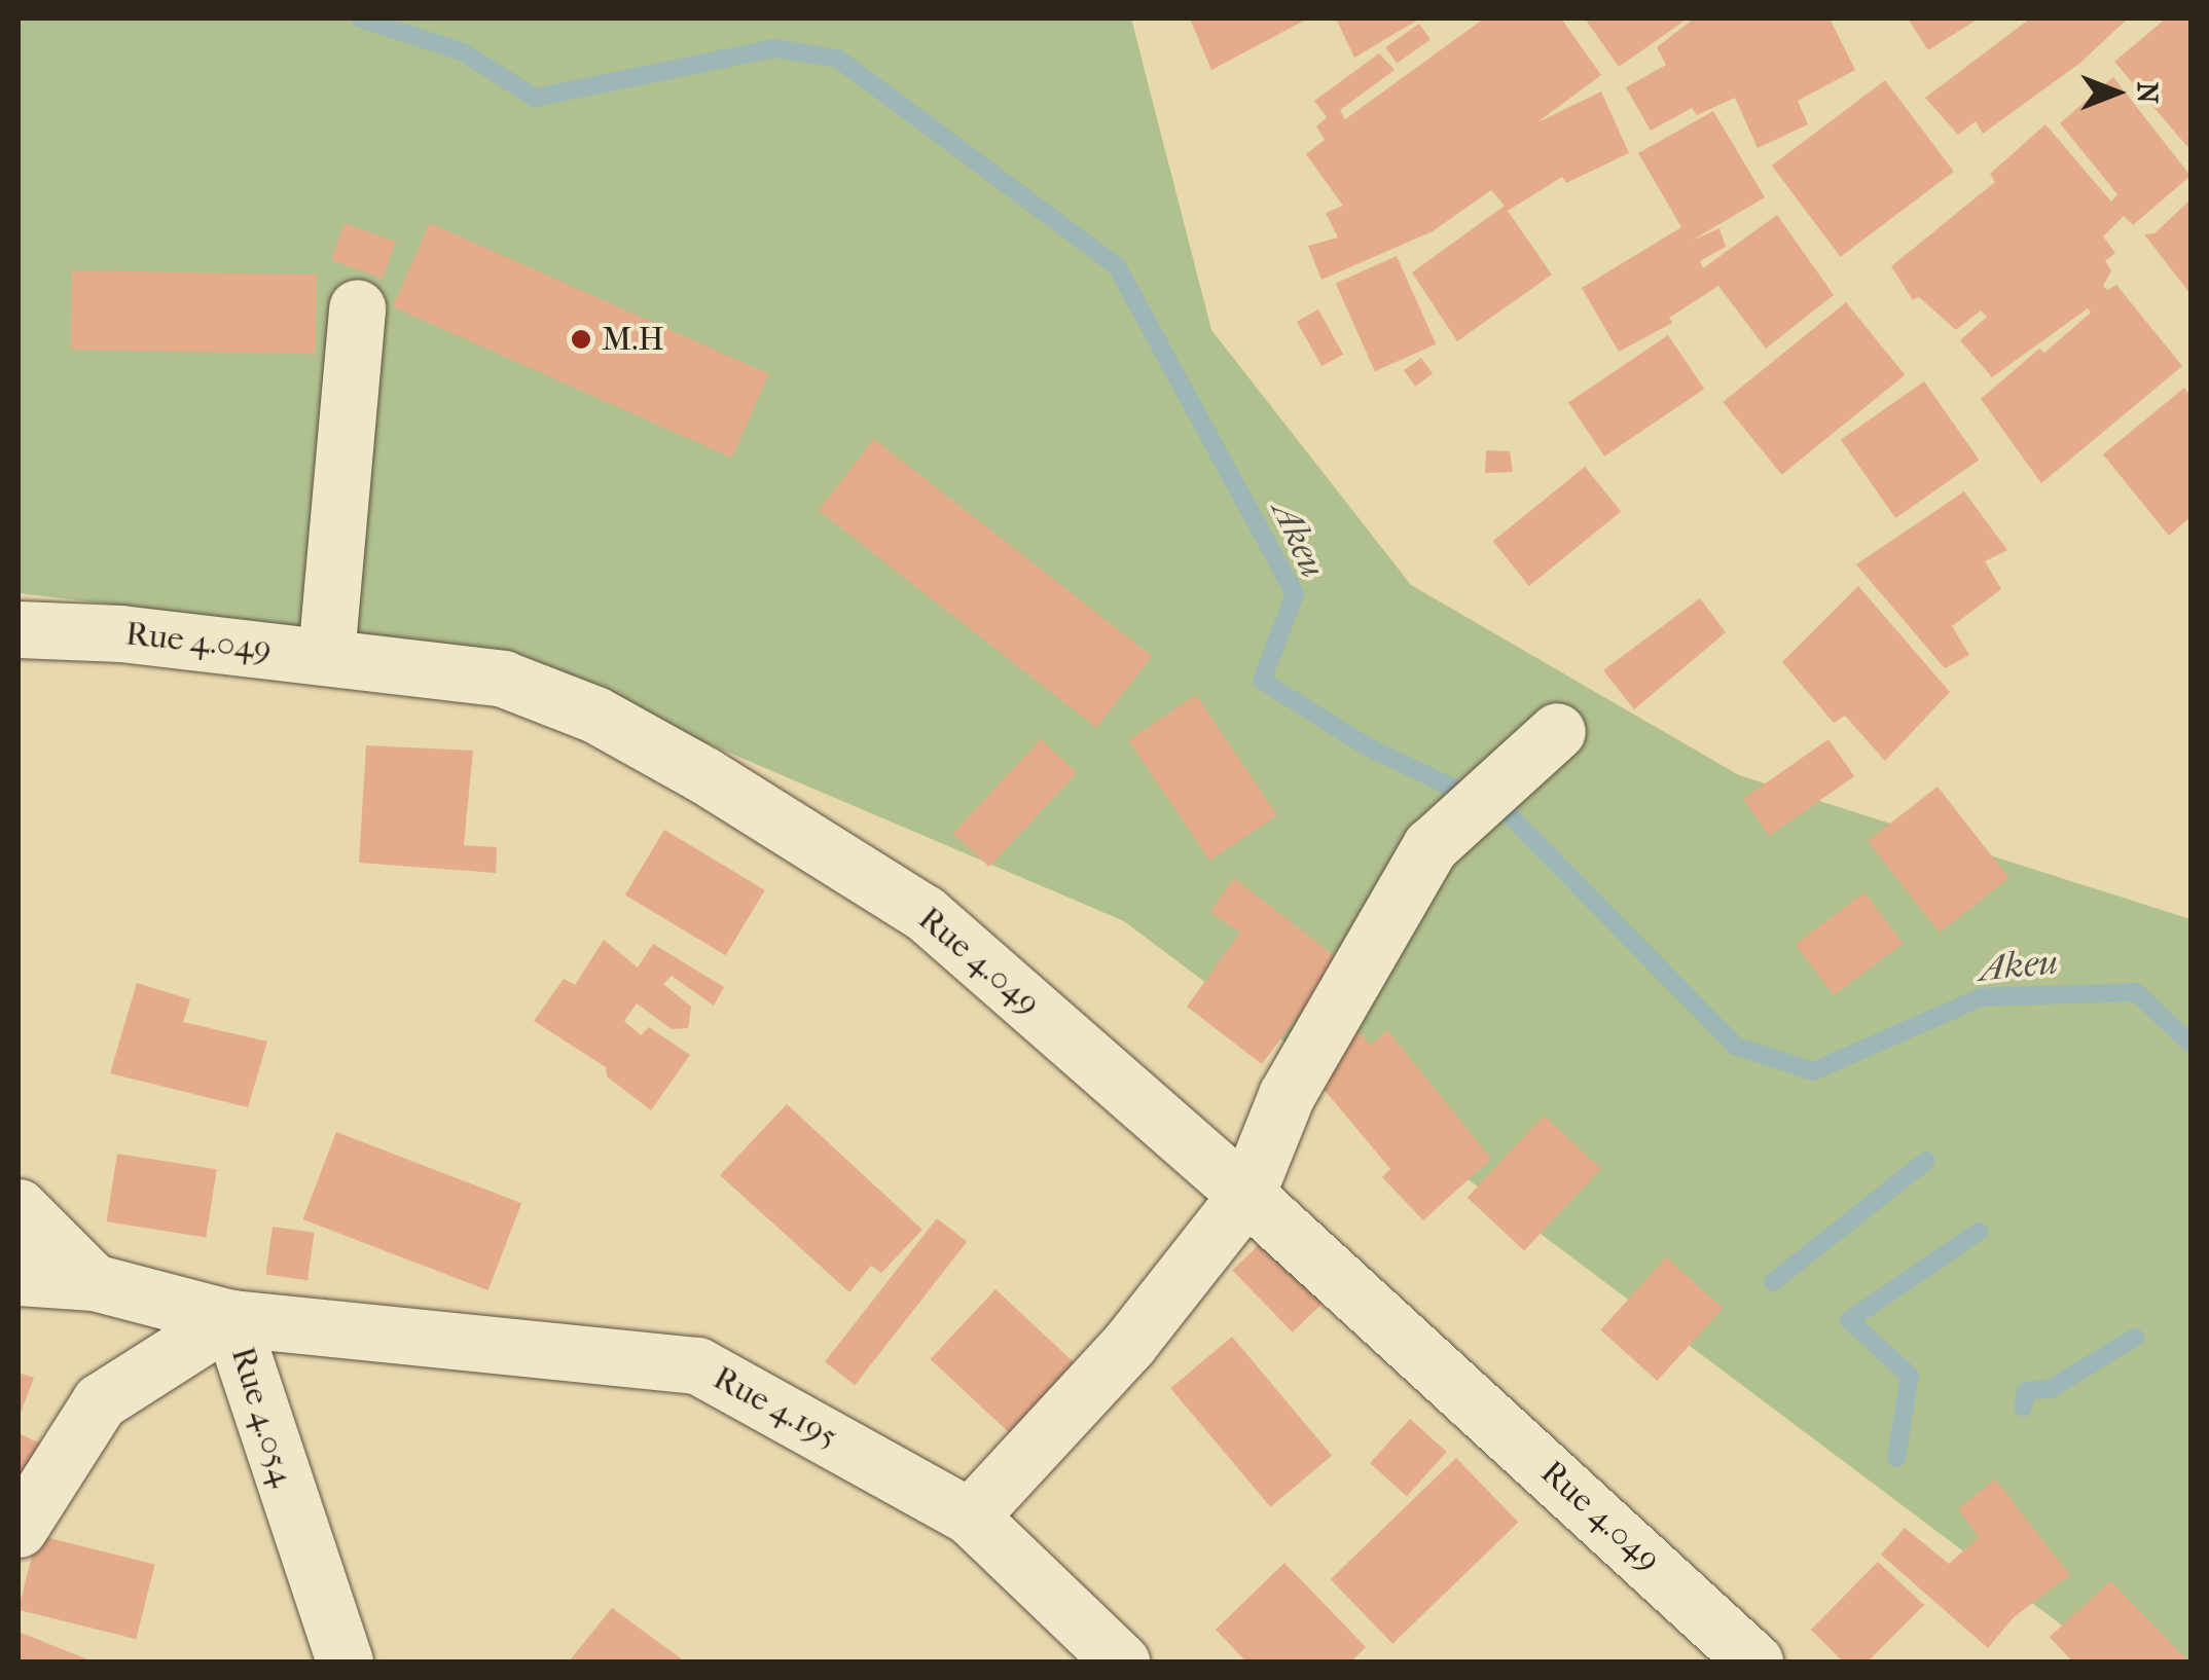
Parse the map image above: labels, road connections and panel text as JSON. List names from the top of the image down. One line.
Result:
{"streets":{"street":["Rue 4.049","Rue 4.195","Rue 4.054"]},"crossings":[["Rue 4.195","Rue 4.054"]],"water":["Akeu"],"places":["M.H"],"north":"right"}
